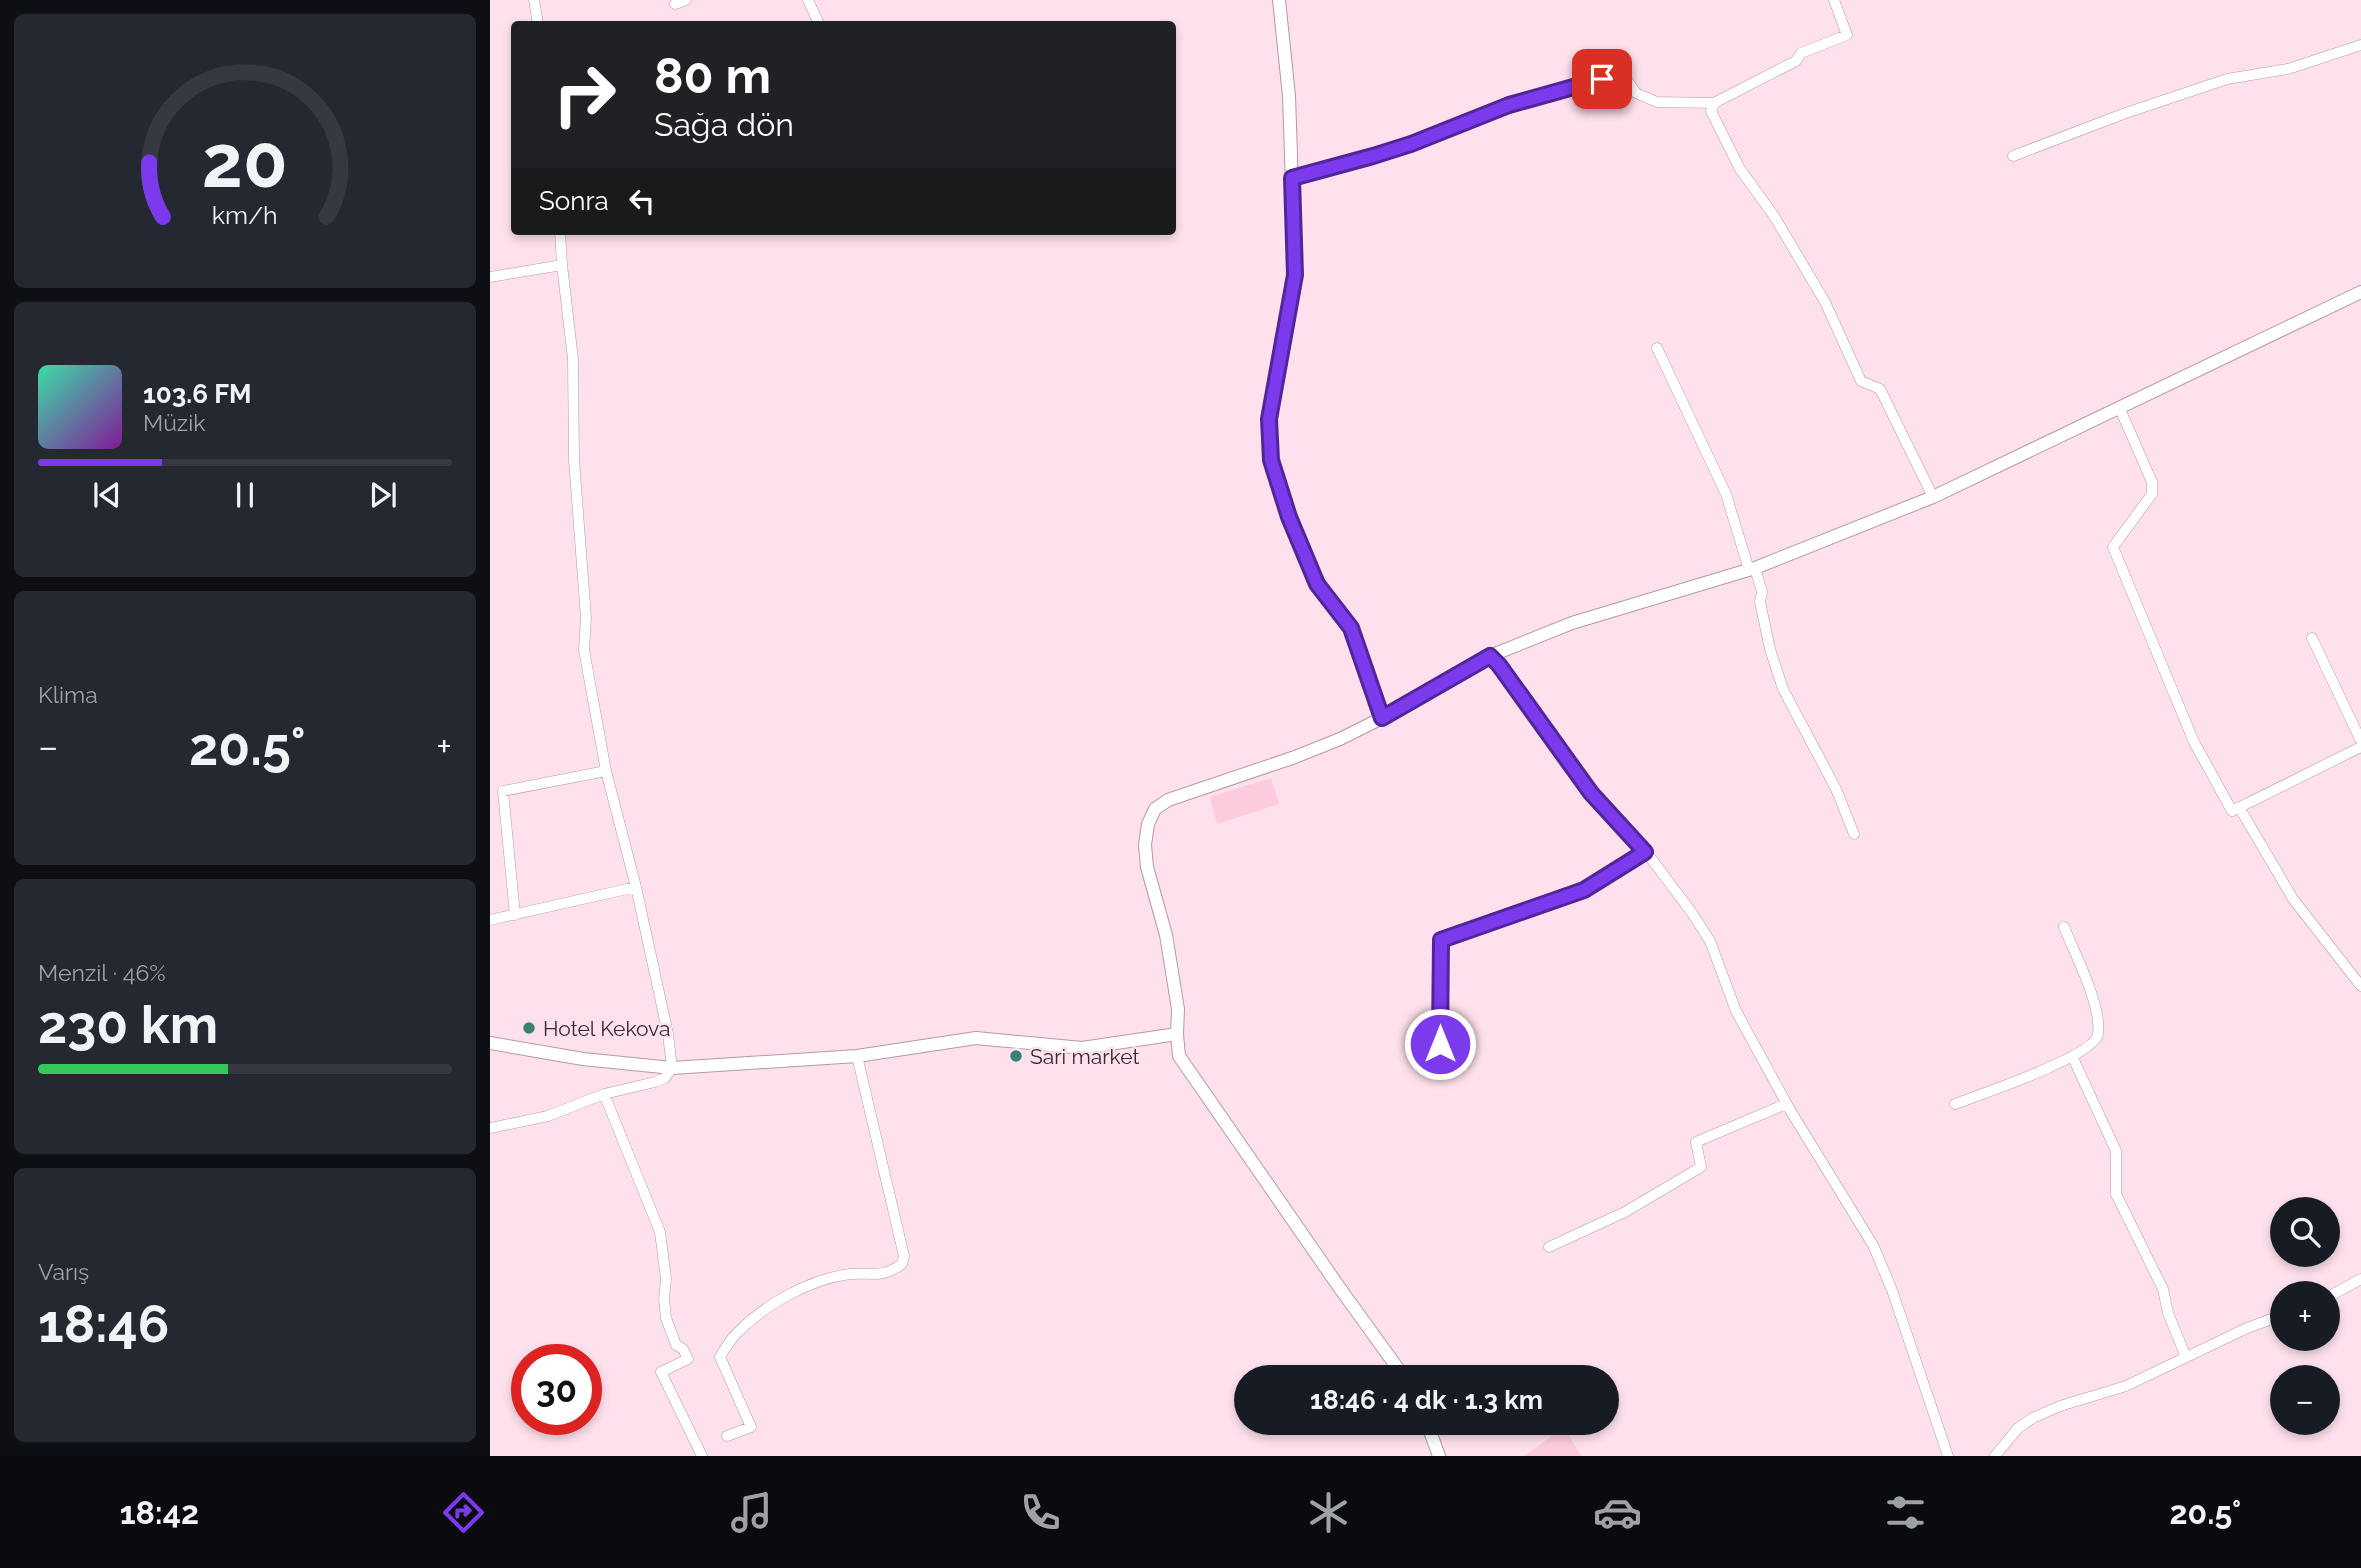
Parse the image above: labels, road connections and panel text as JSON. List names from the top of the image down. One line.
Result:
{"places":["Hotel Kekova","Sari market"],"page":{"turn":["80 m","Sağa dön"],"then":"Sonra","song":["103.6 FM","Müzik"],"tile":["Klima",["Menzil · 46%","230 km"],["Varış","18:46"]],"heat":["−","20.5°","+"],"map_buttons":["+","−"],"limit":"30","trip":"18:46 · 4 dk · 1.3 km","tabs":["18:42","20.5°"],"gauge":["20","km/h"]}}
